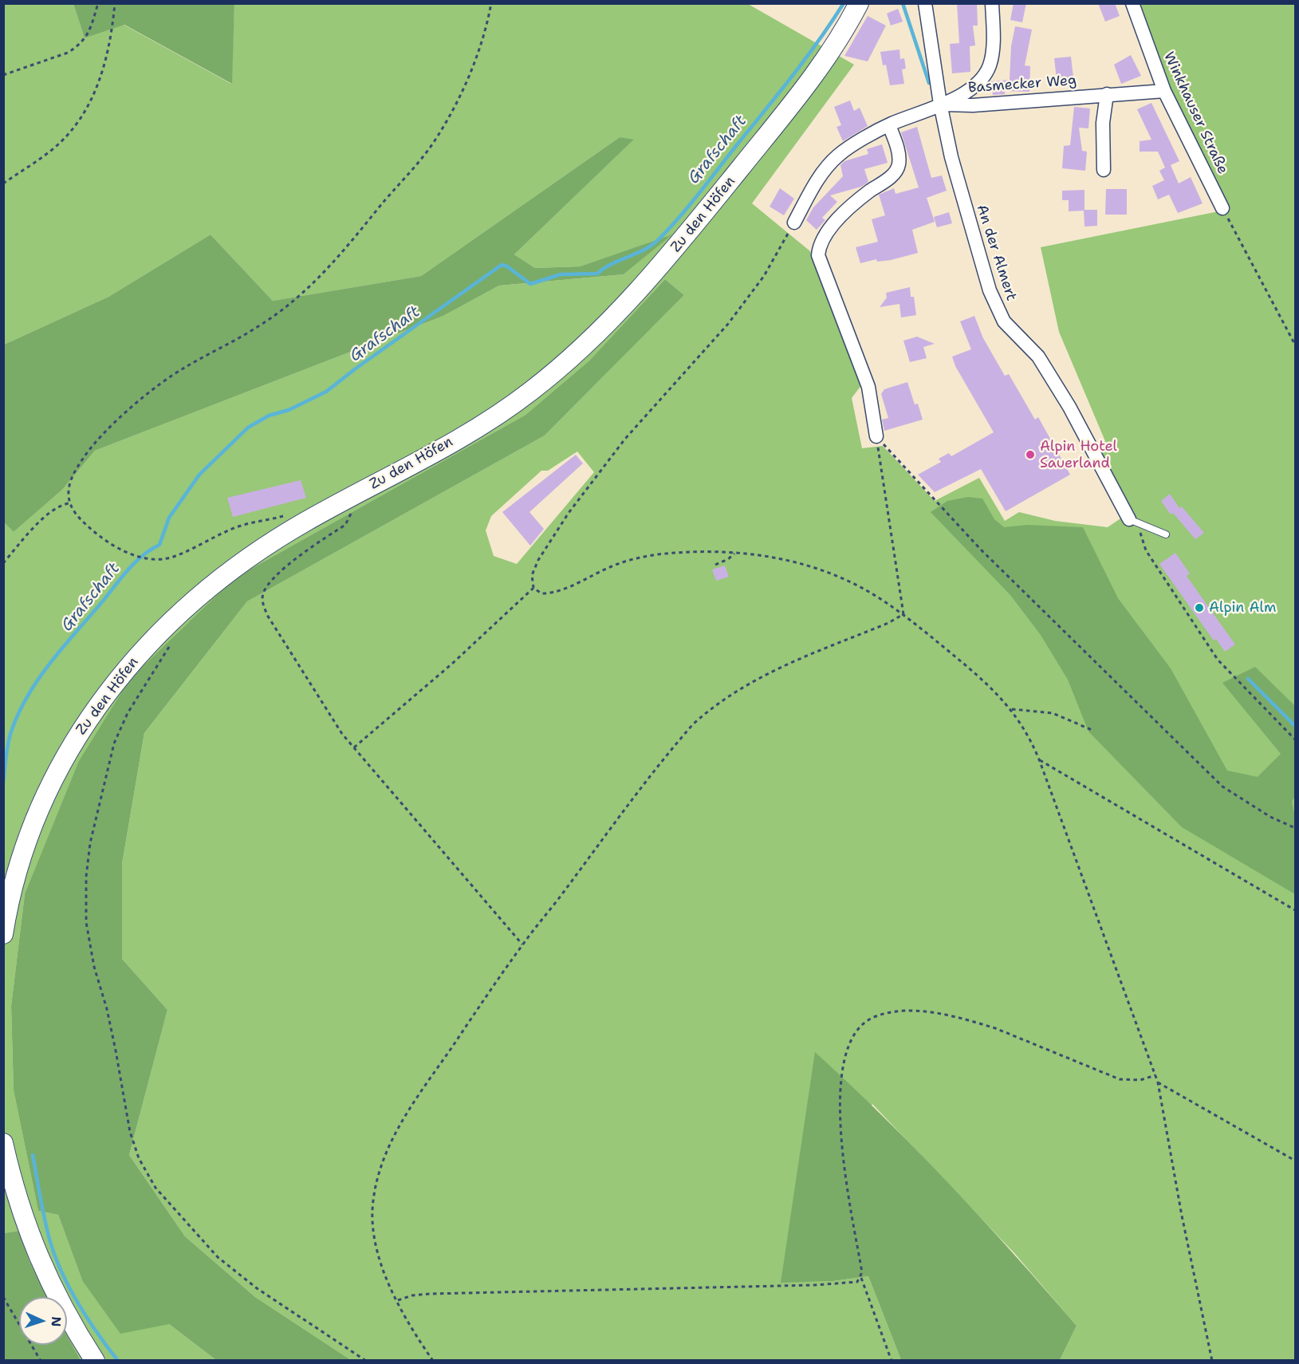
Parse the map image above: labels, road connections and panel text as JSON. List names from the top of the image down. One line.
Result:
{"streets":{"street":["Basmecker Weg","Winkhauser Straße","Zu den Höfen","An der Almert"]},"crossings":[["Basmecker Weg","Winkhauser Straße"],["Basmecker Weg","An der Almert"]],"water":["Grafschaft"],"places":["Alpin Hotel Sauerland","Alpin Alm"],"north":"right"}
